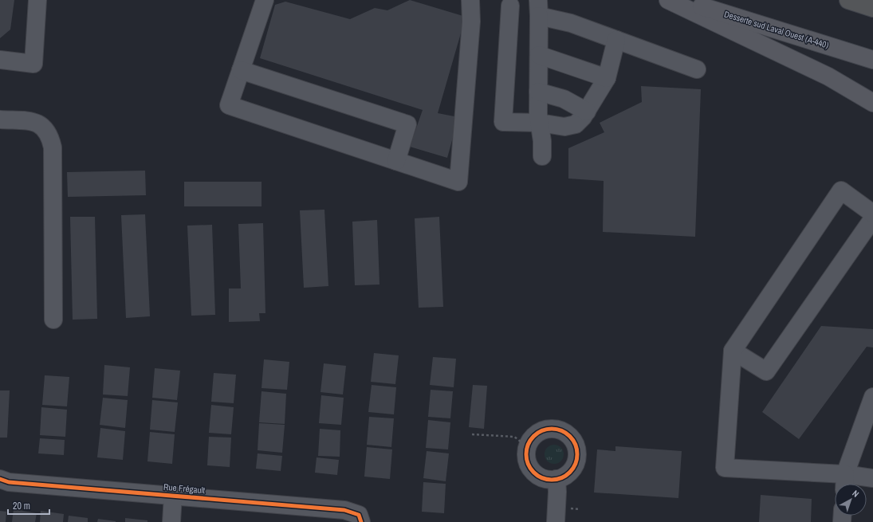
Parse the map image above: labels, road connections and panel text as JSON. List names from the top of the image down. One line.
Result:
{"streets":{"main road":["Desserte sud Laval Ouest (A-440)"],"street":["Rue Frégault"]},"scale_bar":"20 m","north":"top right"}
